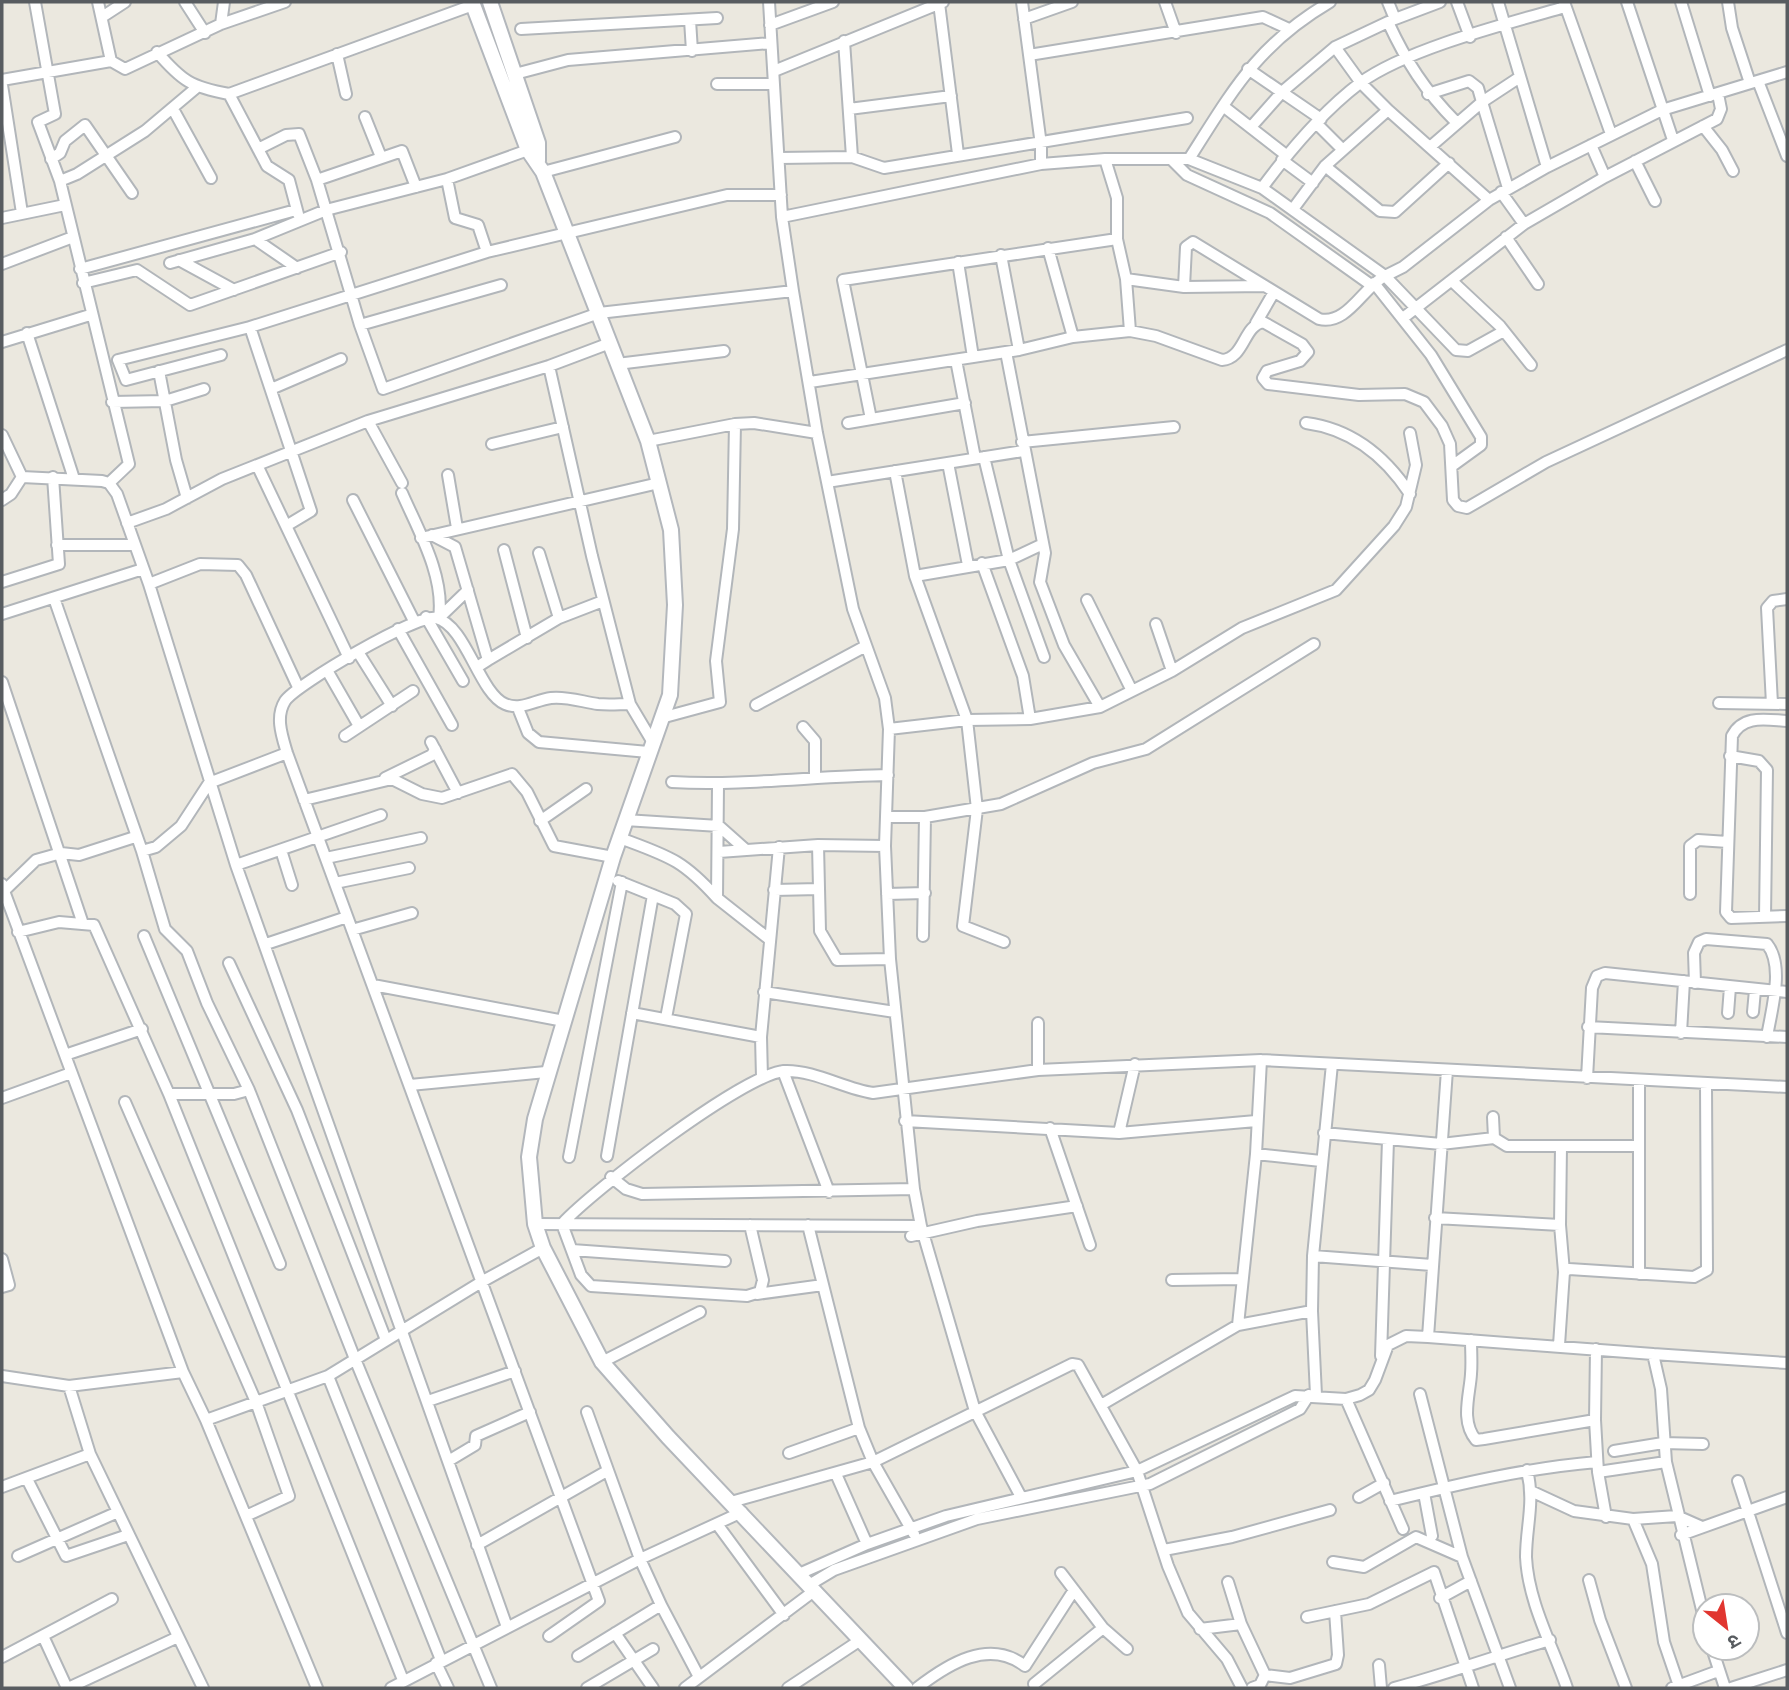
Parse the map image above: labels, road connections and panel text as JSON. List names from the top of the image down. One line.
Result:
{"north":"bottom right"}
